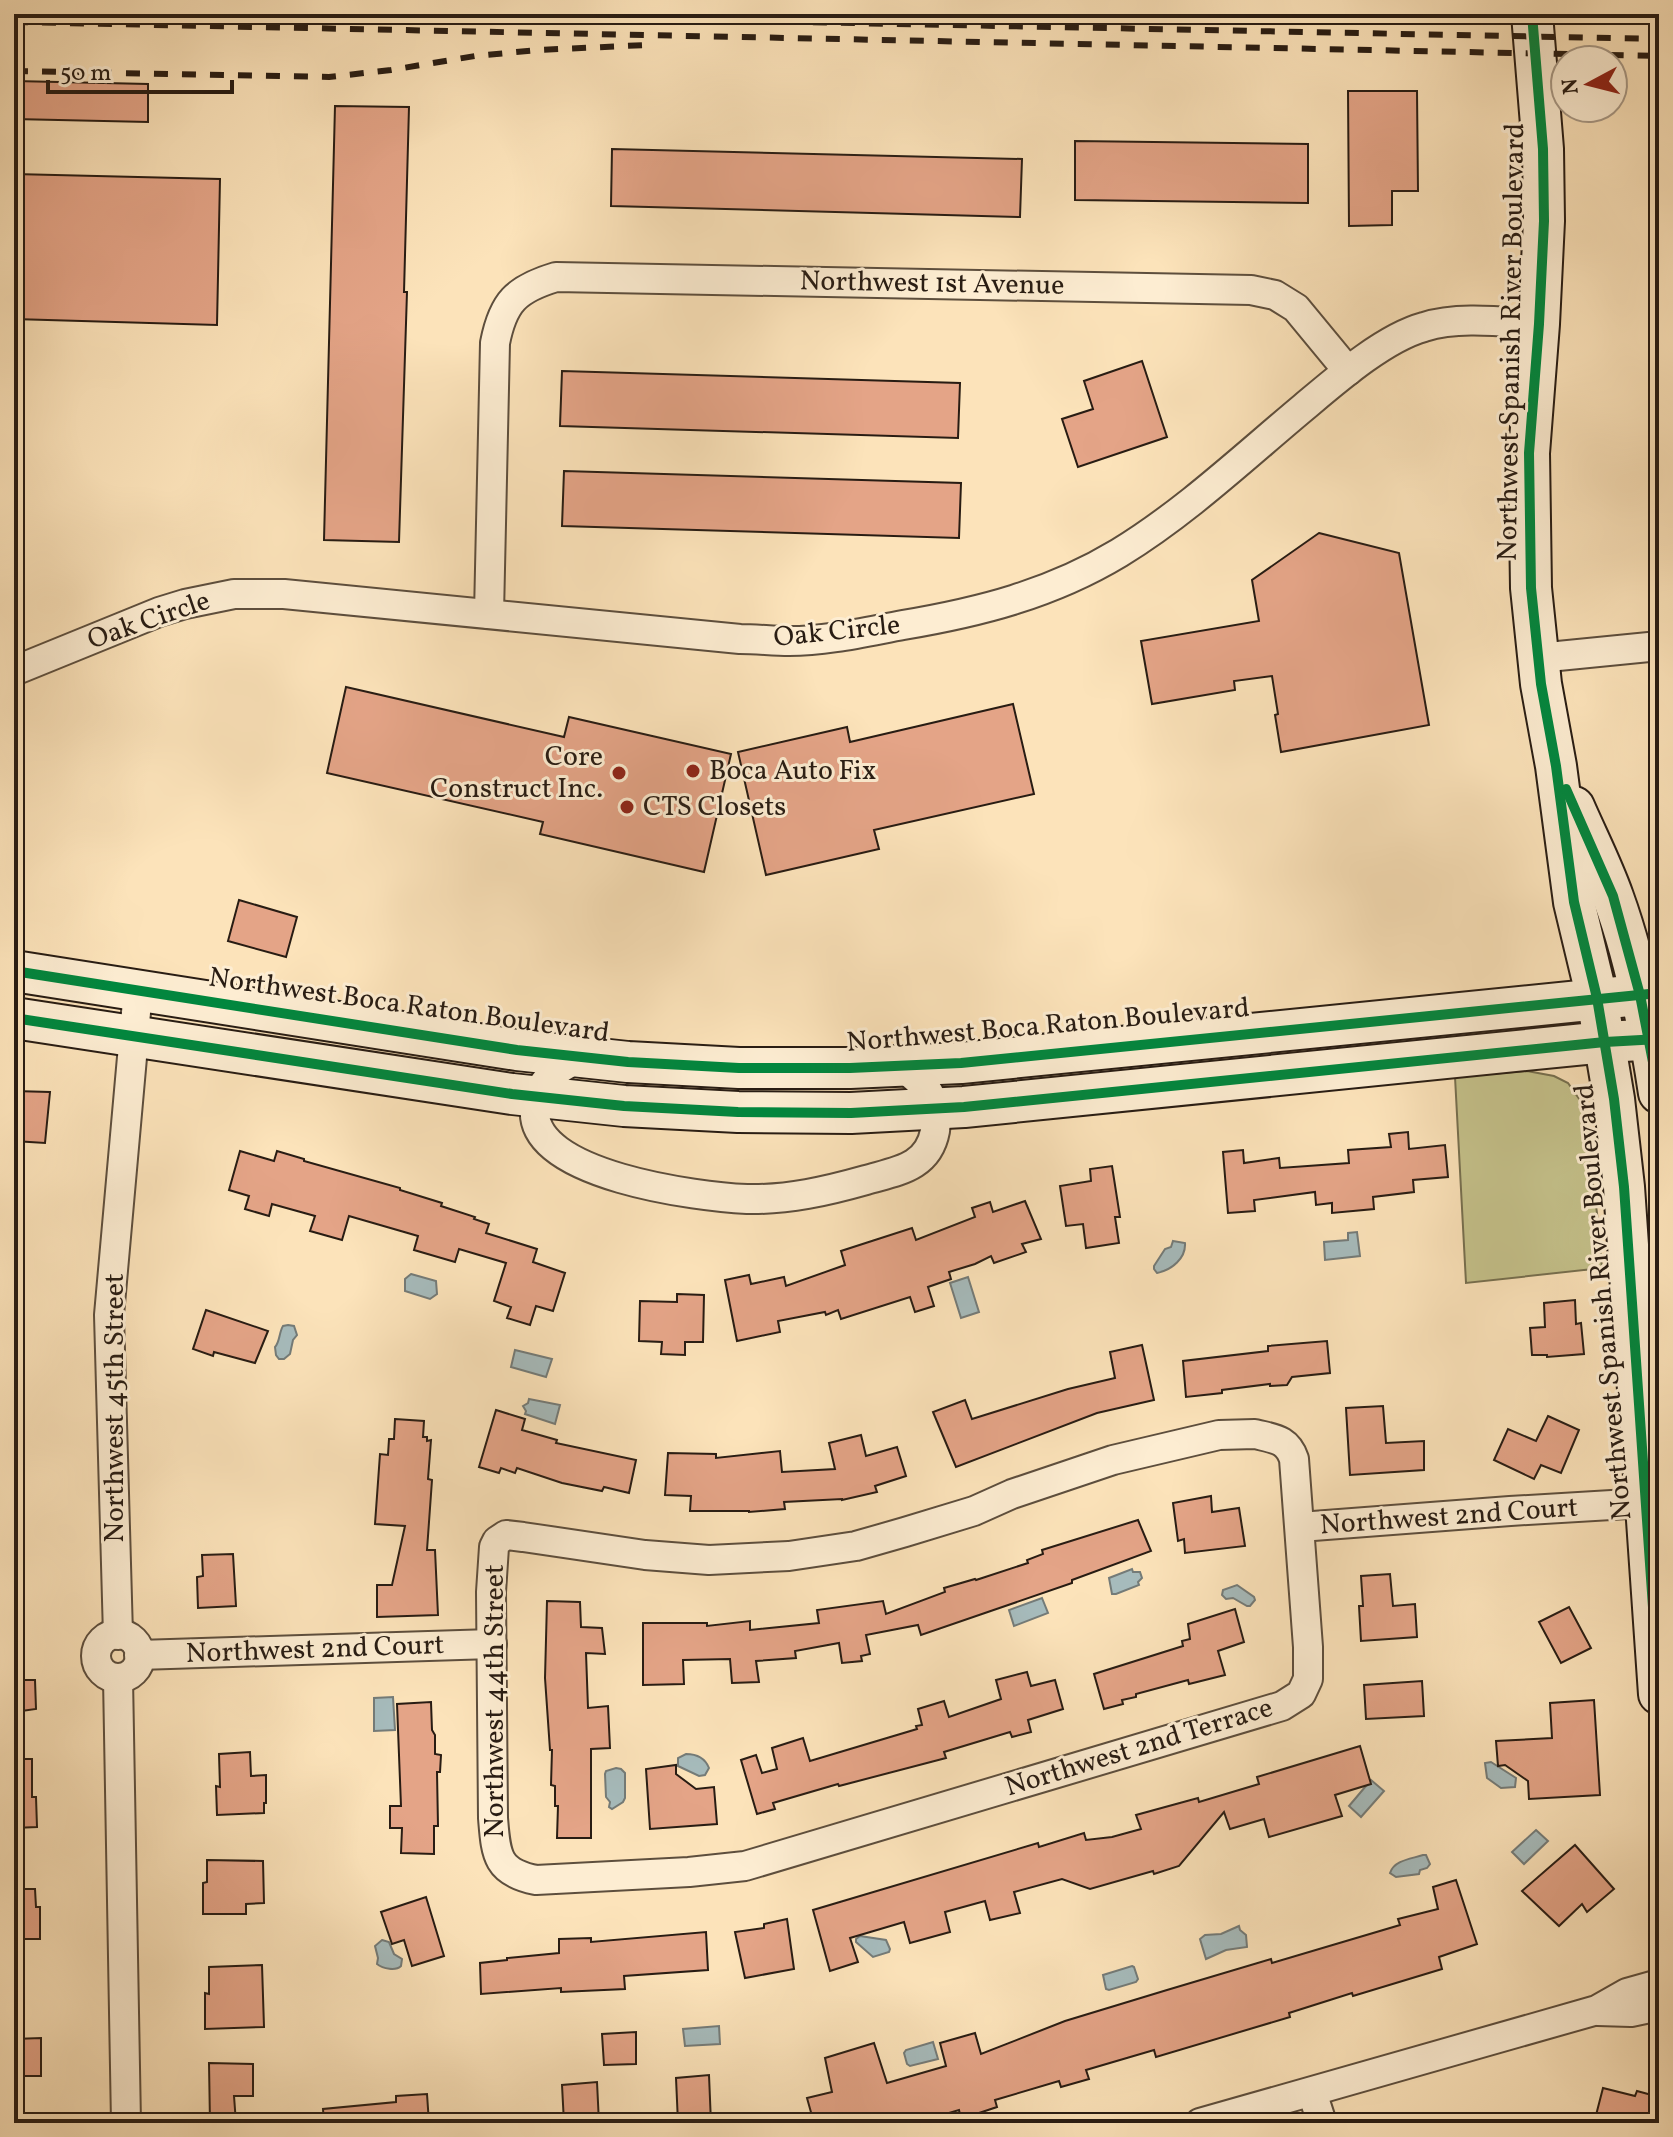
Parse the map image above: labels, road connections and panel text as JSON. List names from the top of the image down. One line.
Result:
{"streets":{"street":["Northwest 1st Avenue","Northwest Spanish River Boulevard","Oak Circle","Northwest Boca Raton Boulevard","Northwest 45th Street","Northwest 2nd Court","Northwest 44th Street","Northwest 2nd Terrace"]},"crossings":[["Northwest 1st Avenue","Oak Circle"],["Northwest Spanish River Boulevard","Oak Circle"],["Northwest Spanish River Boulevard","Northwest Boca Raton Boulevard"],["Northwest Spanish River Boulevard","Northwest 2nd Court"],["Northwest Boca Raton Boulevard","Northwest 45th Street"],["Northwest 45th Street","Northwest 2nd Court"],["Northwest 2nd Court","Northwest 44th Street"],["Northwest 2nd Court","Northwest 2nd Terrace"],["Northwest 44th Street","Northwest 2nd Terrace"]],"places":["Boca Auto Fix","Core Construct Inc.","CTS Closets"],"scale_bar":"50 m","north":"left"}
